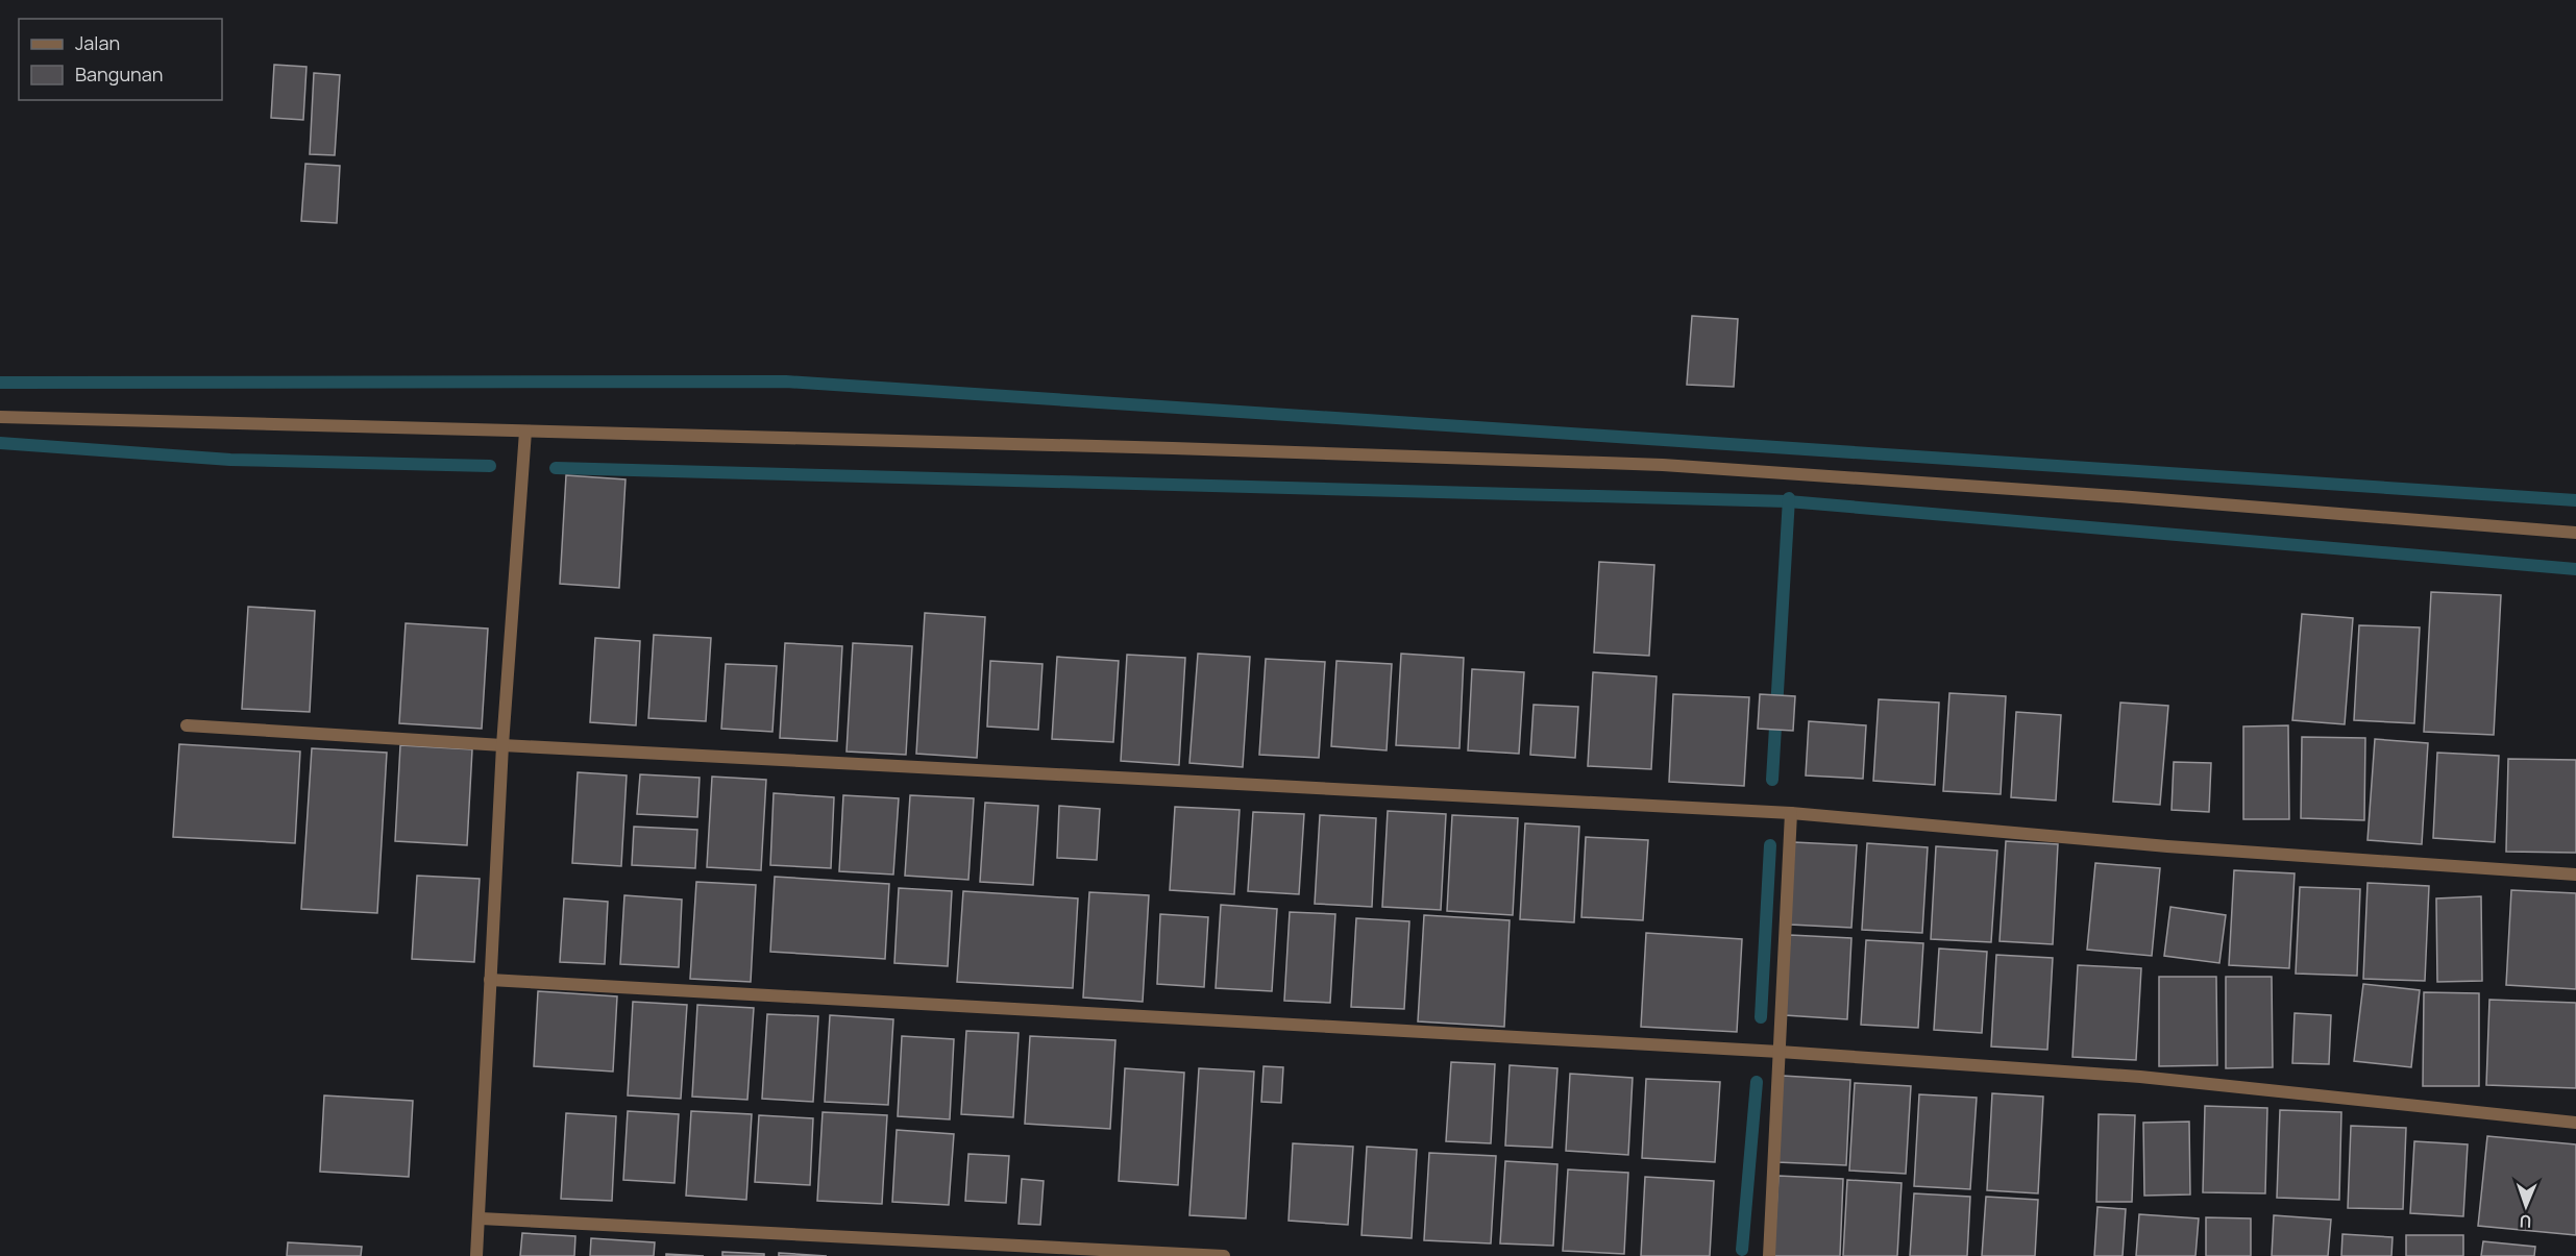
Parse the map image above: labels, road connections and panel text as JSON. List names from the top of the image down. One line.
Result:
{"legend":["Jalan","Bangunan"],"north":"bottom"}
